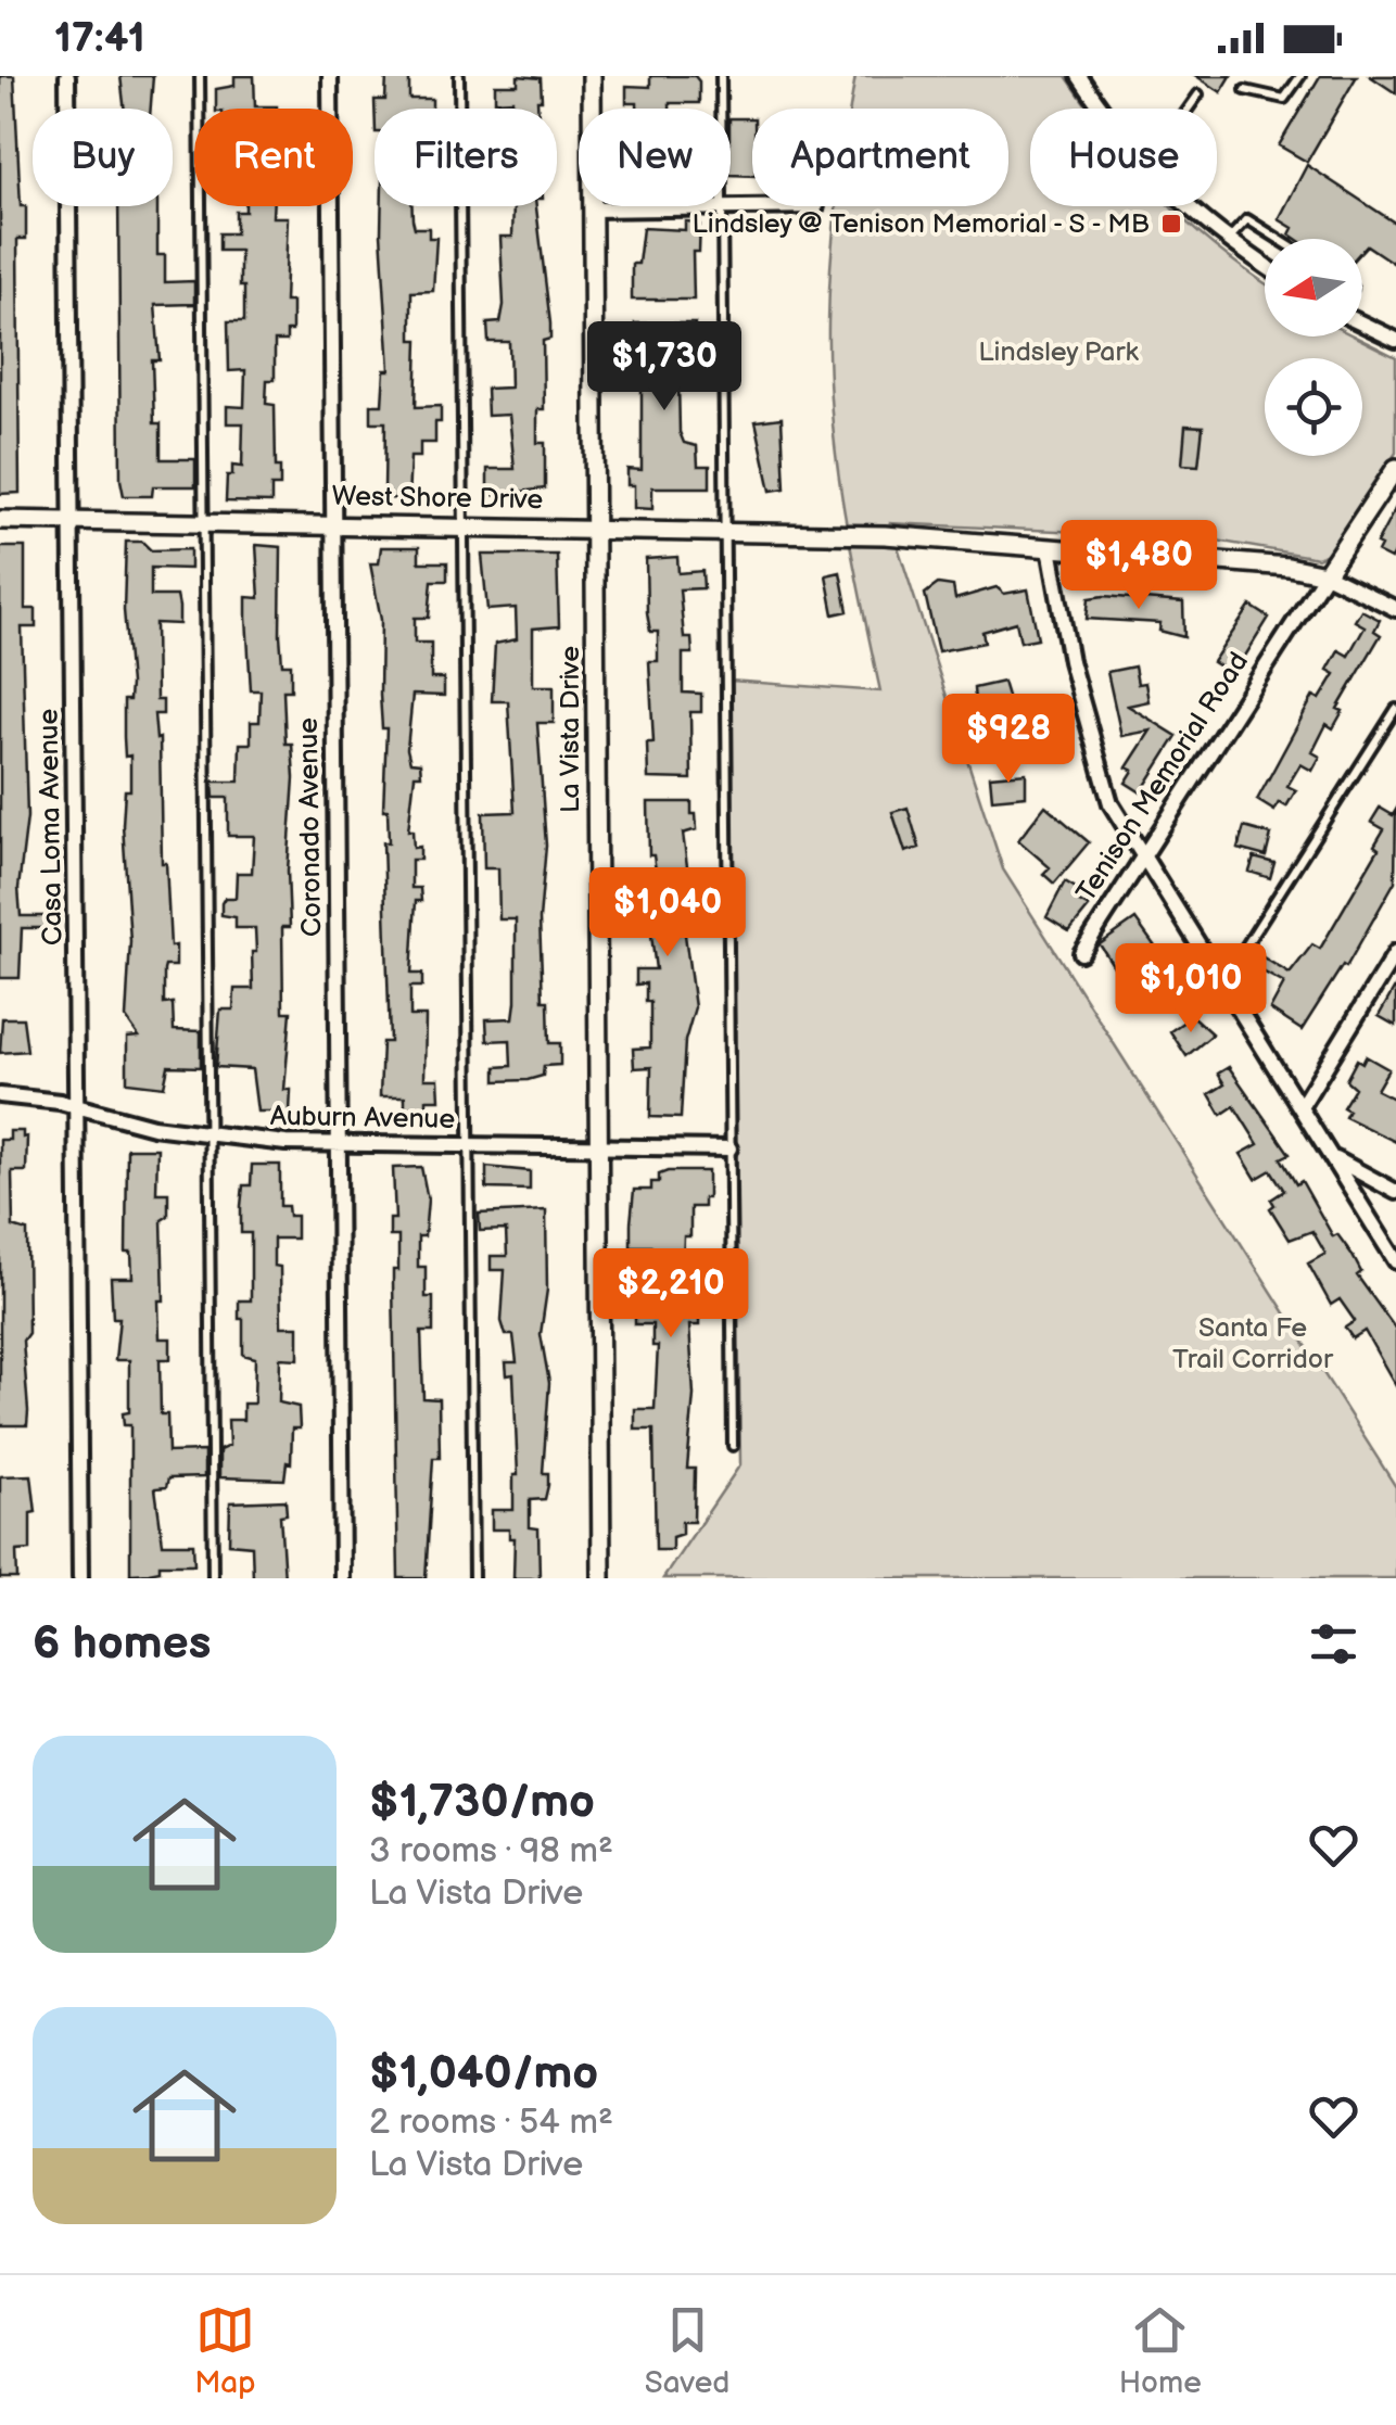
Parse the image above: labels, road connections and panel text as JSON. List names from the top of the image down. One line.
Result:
{"streets":{"street":["West Shore Drive","La Vista Drive","Tenison Memorial Road","Casa Loma Avenue","Coronado Avenue","Auburn Avenue"]},"crossings":[["West Shore Drive","La Vista Drive"],["West Shore Drive","Tenison Memorial Road"],["West Shore Drive","Casa Loma Avenue"],["West Shore Drive","Coronado Avenue"],["La Vista Drive","Auburn Avenue"],["Casa Loma Avenue","Auburn Avenue"],["Coronado Avenue","Auburn Avenue"]],"parks":["Lindsley Park","Santa Fe Trail Corridor"],"places":{"transit":["Lindsley @ Tenison Memorial - S - MB"]},"north":"left","page":{"status":"17:41","chip":["Buy","Rent","Filters","New","Apartment","House"],"price":["$1,730","$1,480","$928","$1,040","$1,010","$2,210"],"heading":"6 homes","list":[{"name":"$1,730/mo","note":"3 rooms · 98 m² · La Vista Drive"},{"name":"$1,040/mo","note":"2 rooms · 54 m² · La Vista Drive"}],"tabs":["Map","Saved","Home"]}}
